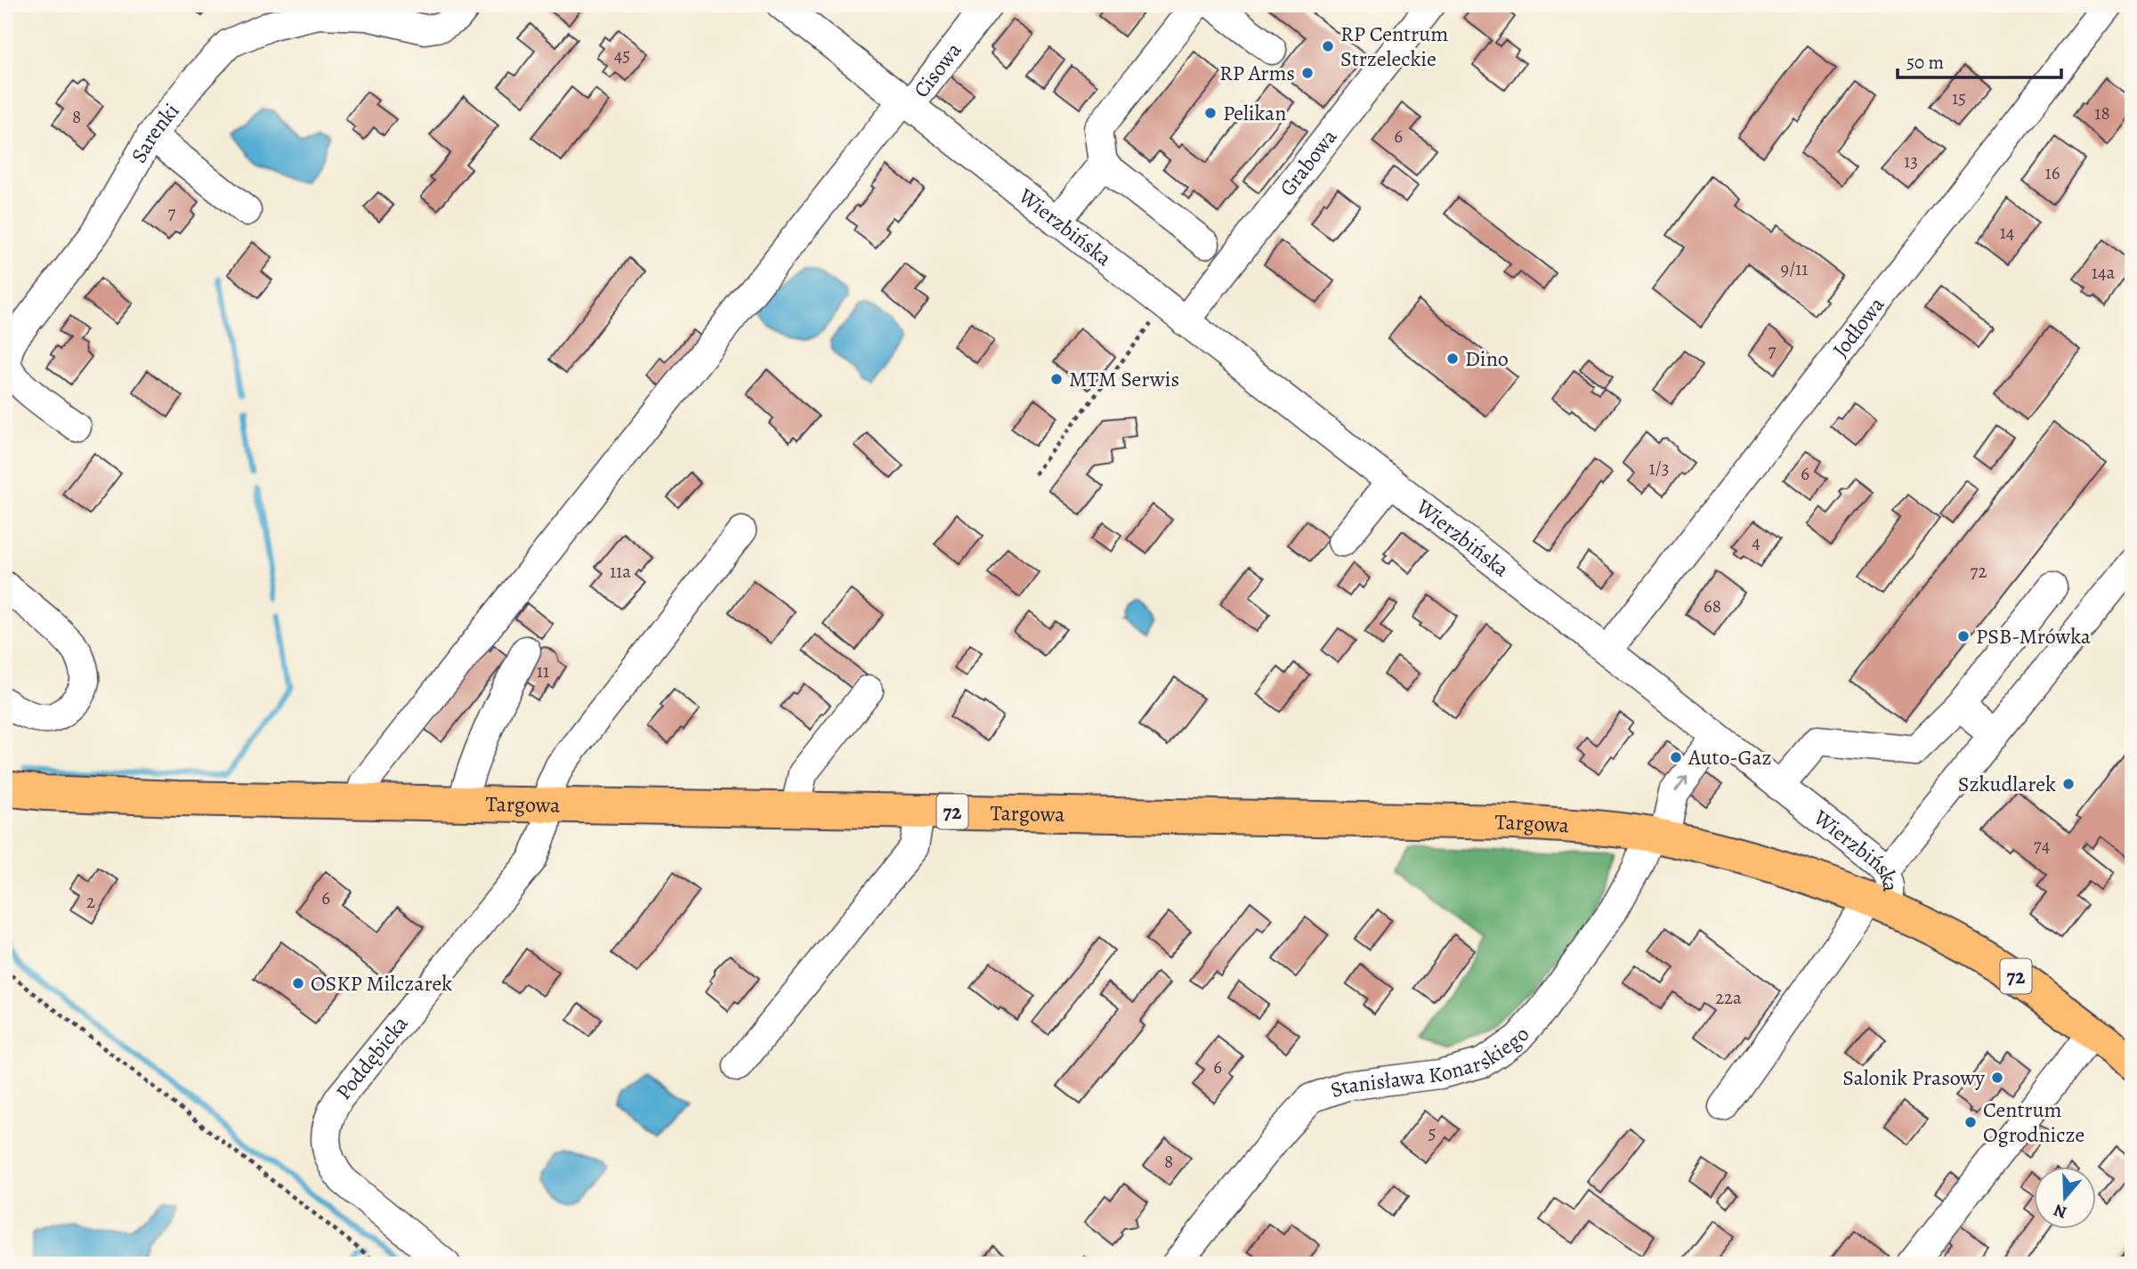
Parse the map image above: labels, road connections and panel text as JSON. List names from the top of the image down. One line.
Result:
{"streets":{"main road":["Wierzbińska","Targowa","72"],"street":["Cisowa","Sarenki","Grabowa","Jodłowa","Poddębicka","Stanisława Konarskiego"]},"crossings":[["Cisowa","Wierzbińska"],["Cisowa","Targowa"],["Grabowa","Wierzbińska"],["Wierzbińska","Jodłowa"],["Wierzbińska","Targowa"],["Wierzbińska","Stanisława Konarskiego"],["Targowa","Poddębicka"],["Targowa","Stanisława Konarskiego"]],"places":["RP Centrum Strzeleckie","RP Arms","Pelikan","Dino","MTM Serwis","PSB-Mrówka","Auto-Gaz","Szkudlarek","OSKP Milczarek","Salonik Prasowy","Centrum Ogrodnicze"],"house_numbers":["45","15","18","8","6","13","16","7","14","9/11","14a","7","1/3","6","4","11a","72","68","11","74","6","2","22a","6","5","8"],"scale_bar":"50 m","north":"bottom"}
